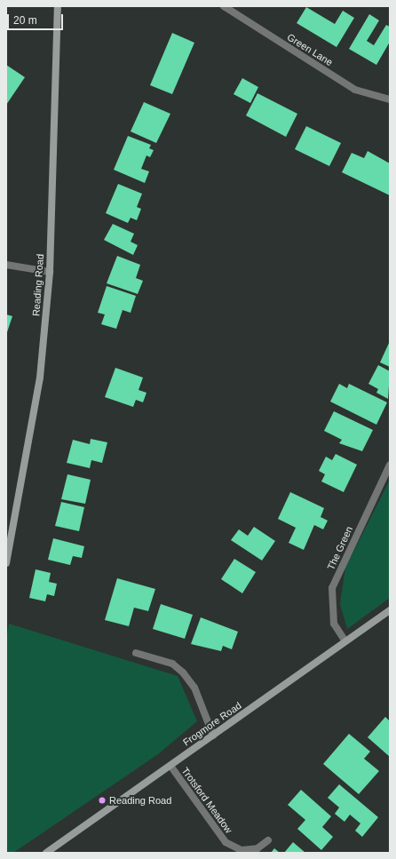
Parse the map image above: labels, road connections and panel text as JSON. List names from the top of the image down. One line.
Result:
{"streets":{"main road":["Reading Road","Frogmore Road"],"street":["Green Lane","The Green","Trotsford Meadow"]},"crossings":[["The Green","Frogmore Road"],["Frogmore Road","Trotsford Meadow"]],"places":["Reading Road"],"scale_bar":"20 m"}
